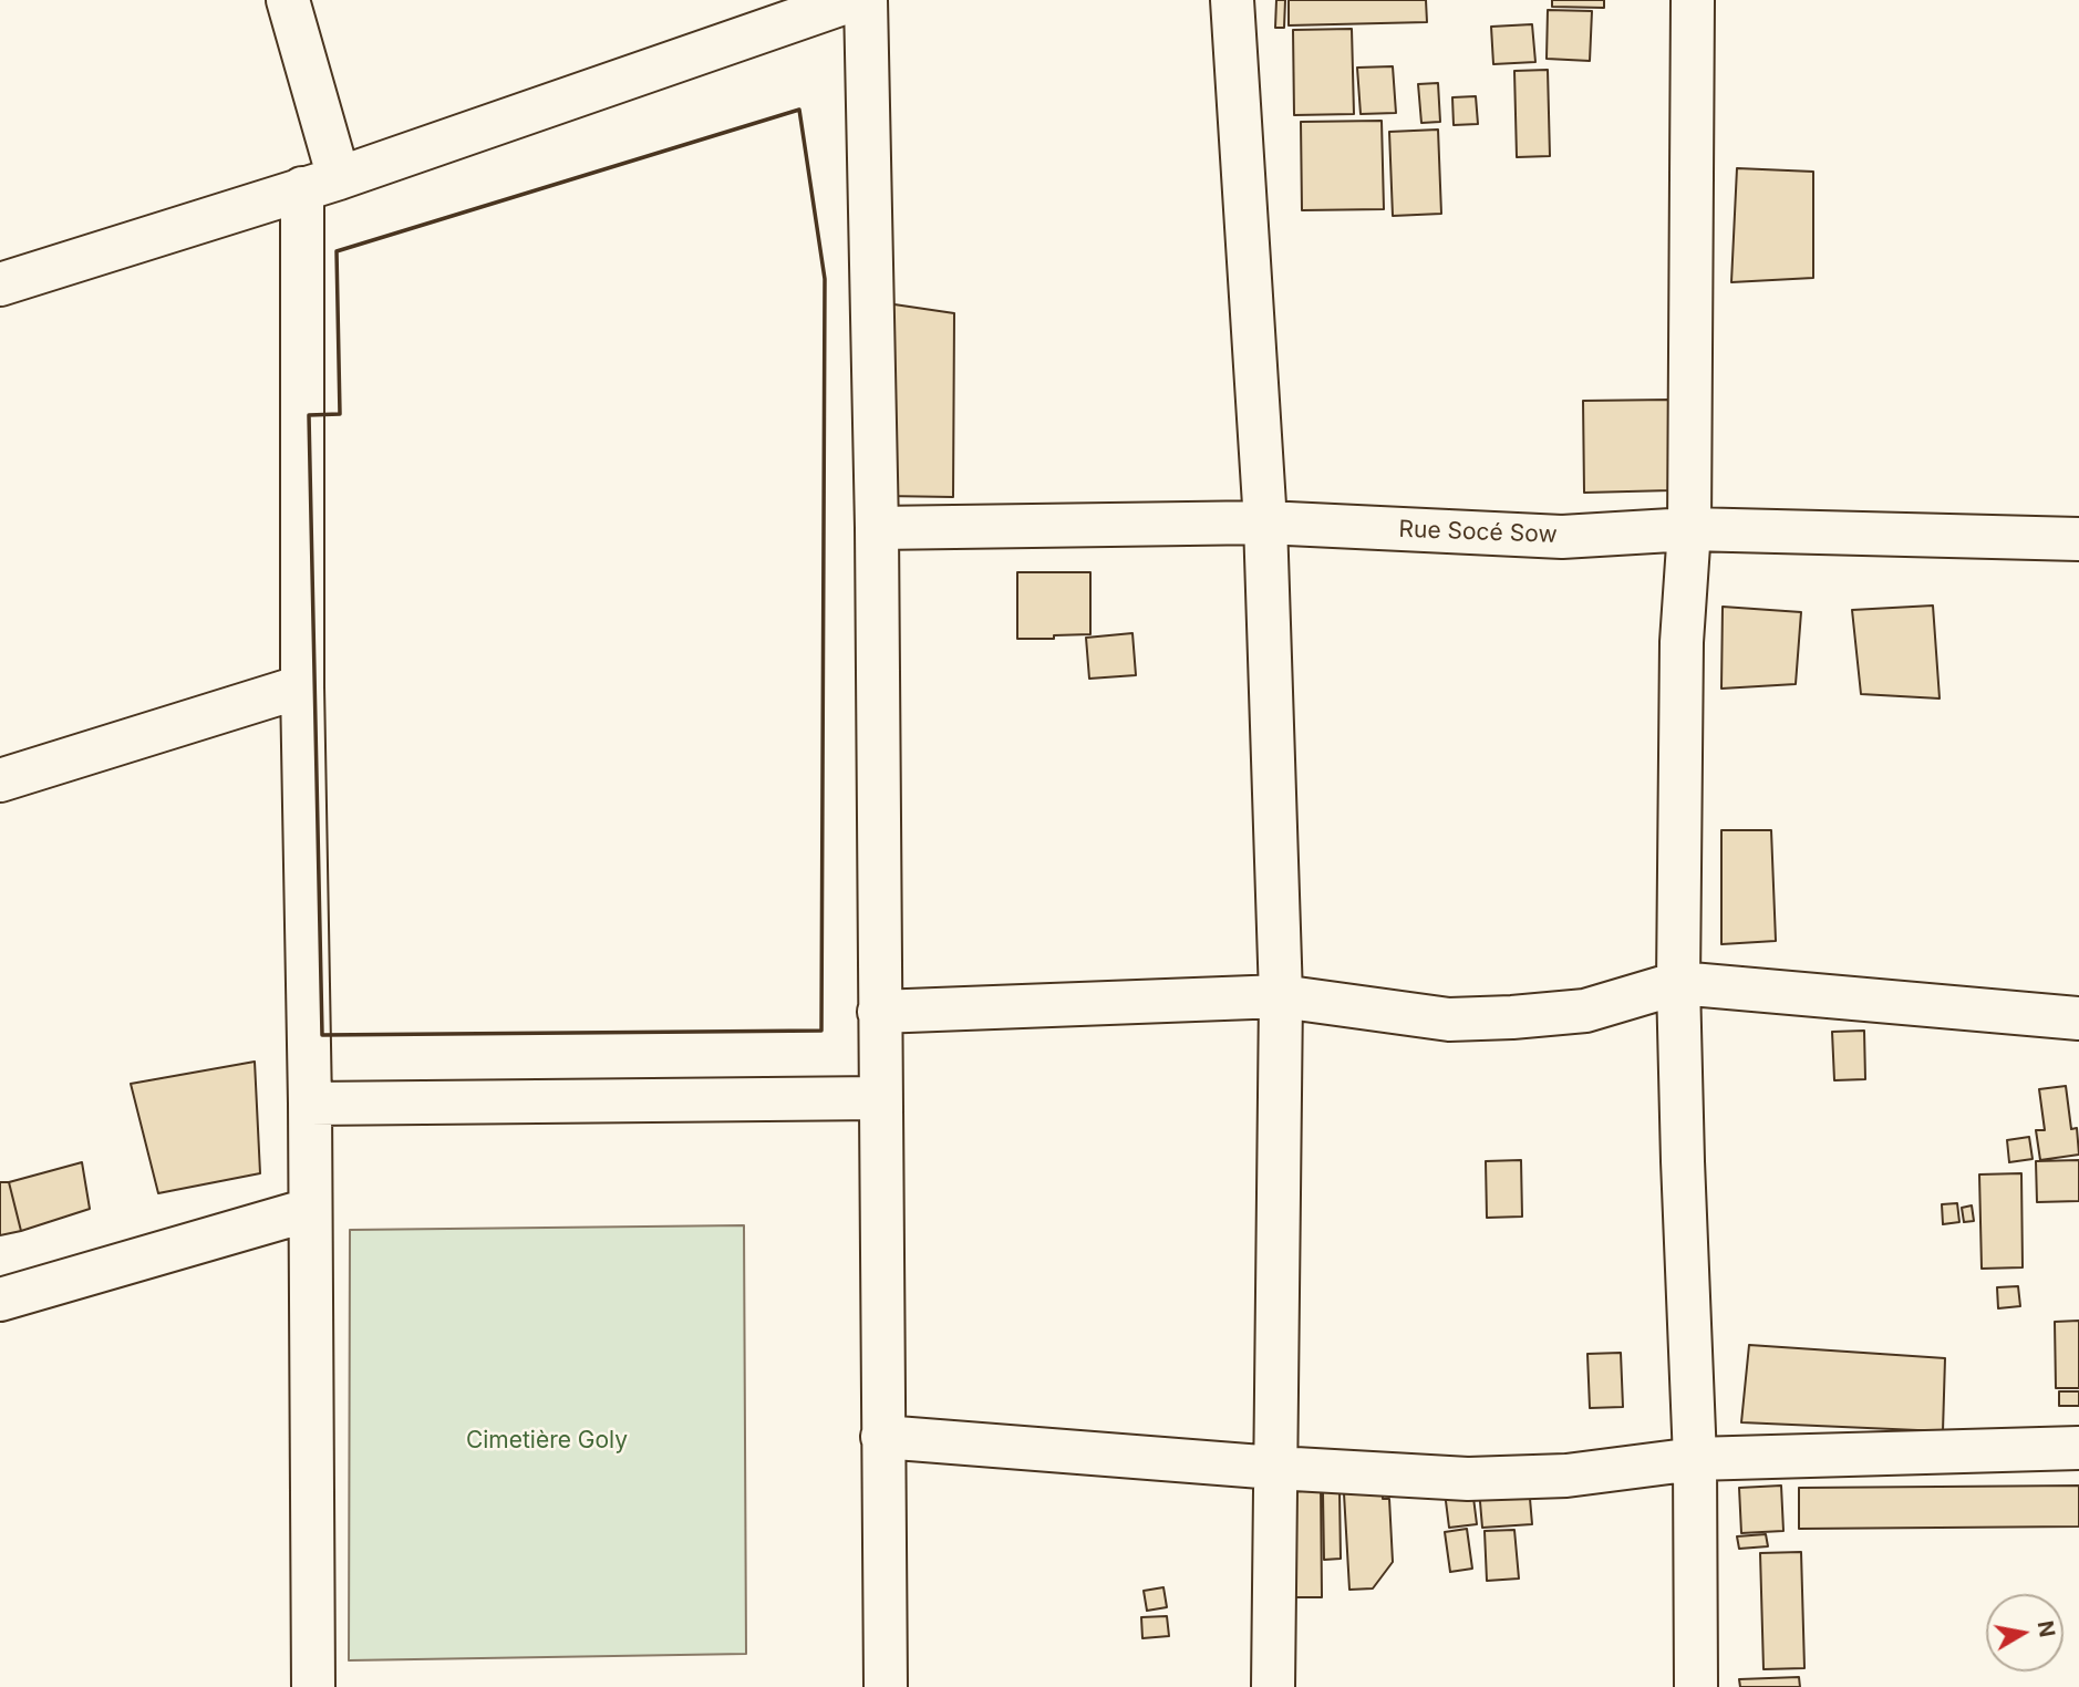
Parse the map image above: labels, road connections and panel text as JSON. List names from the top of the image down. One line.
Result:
{"streets":{"street":["Rue Socé Sow"]},"parks":["Cimetière Goly"],"north":"right"}
